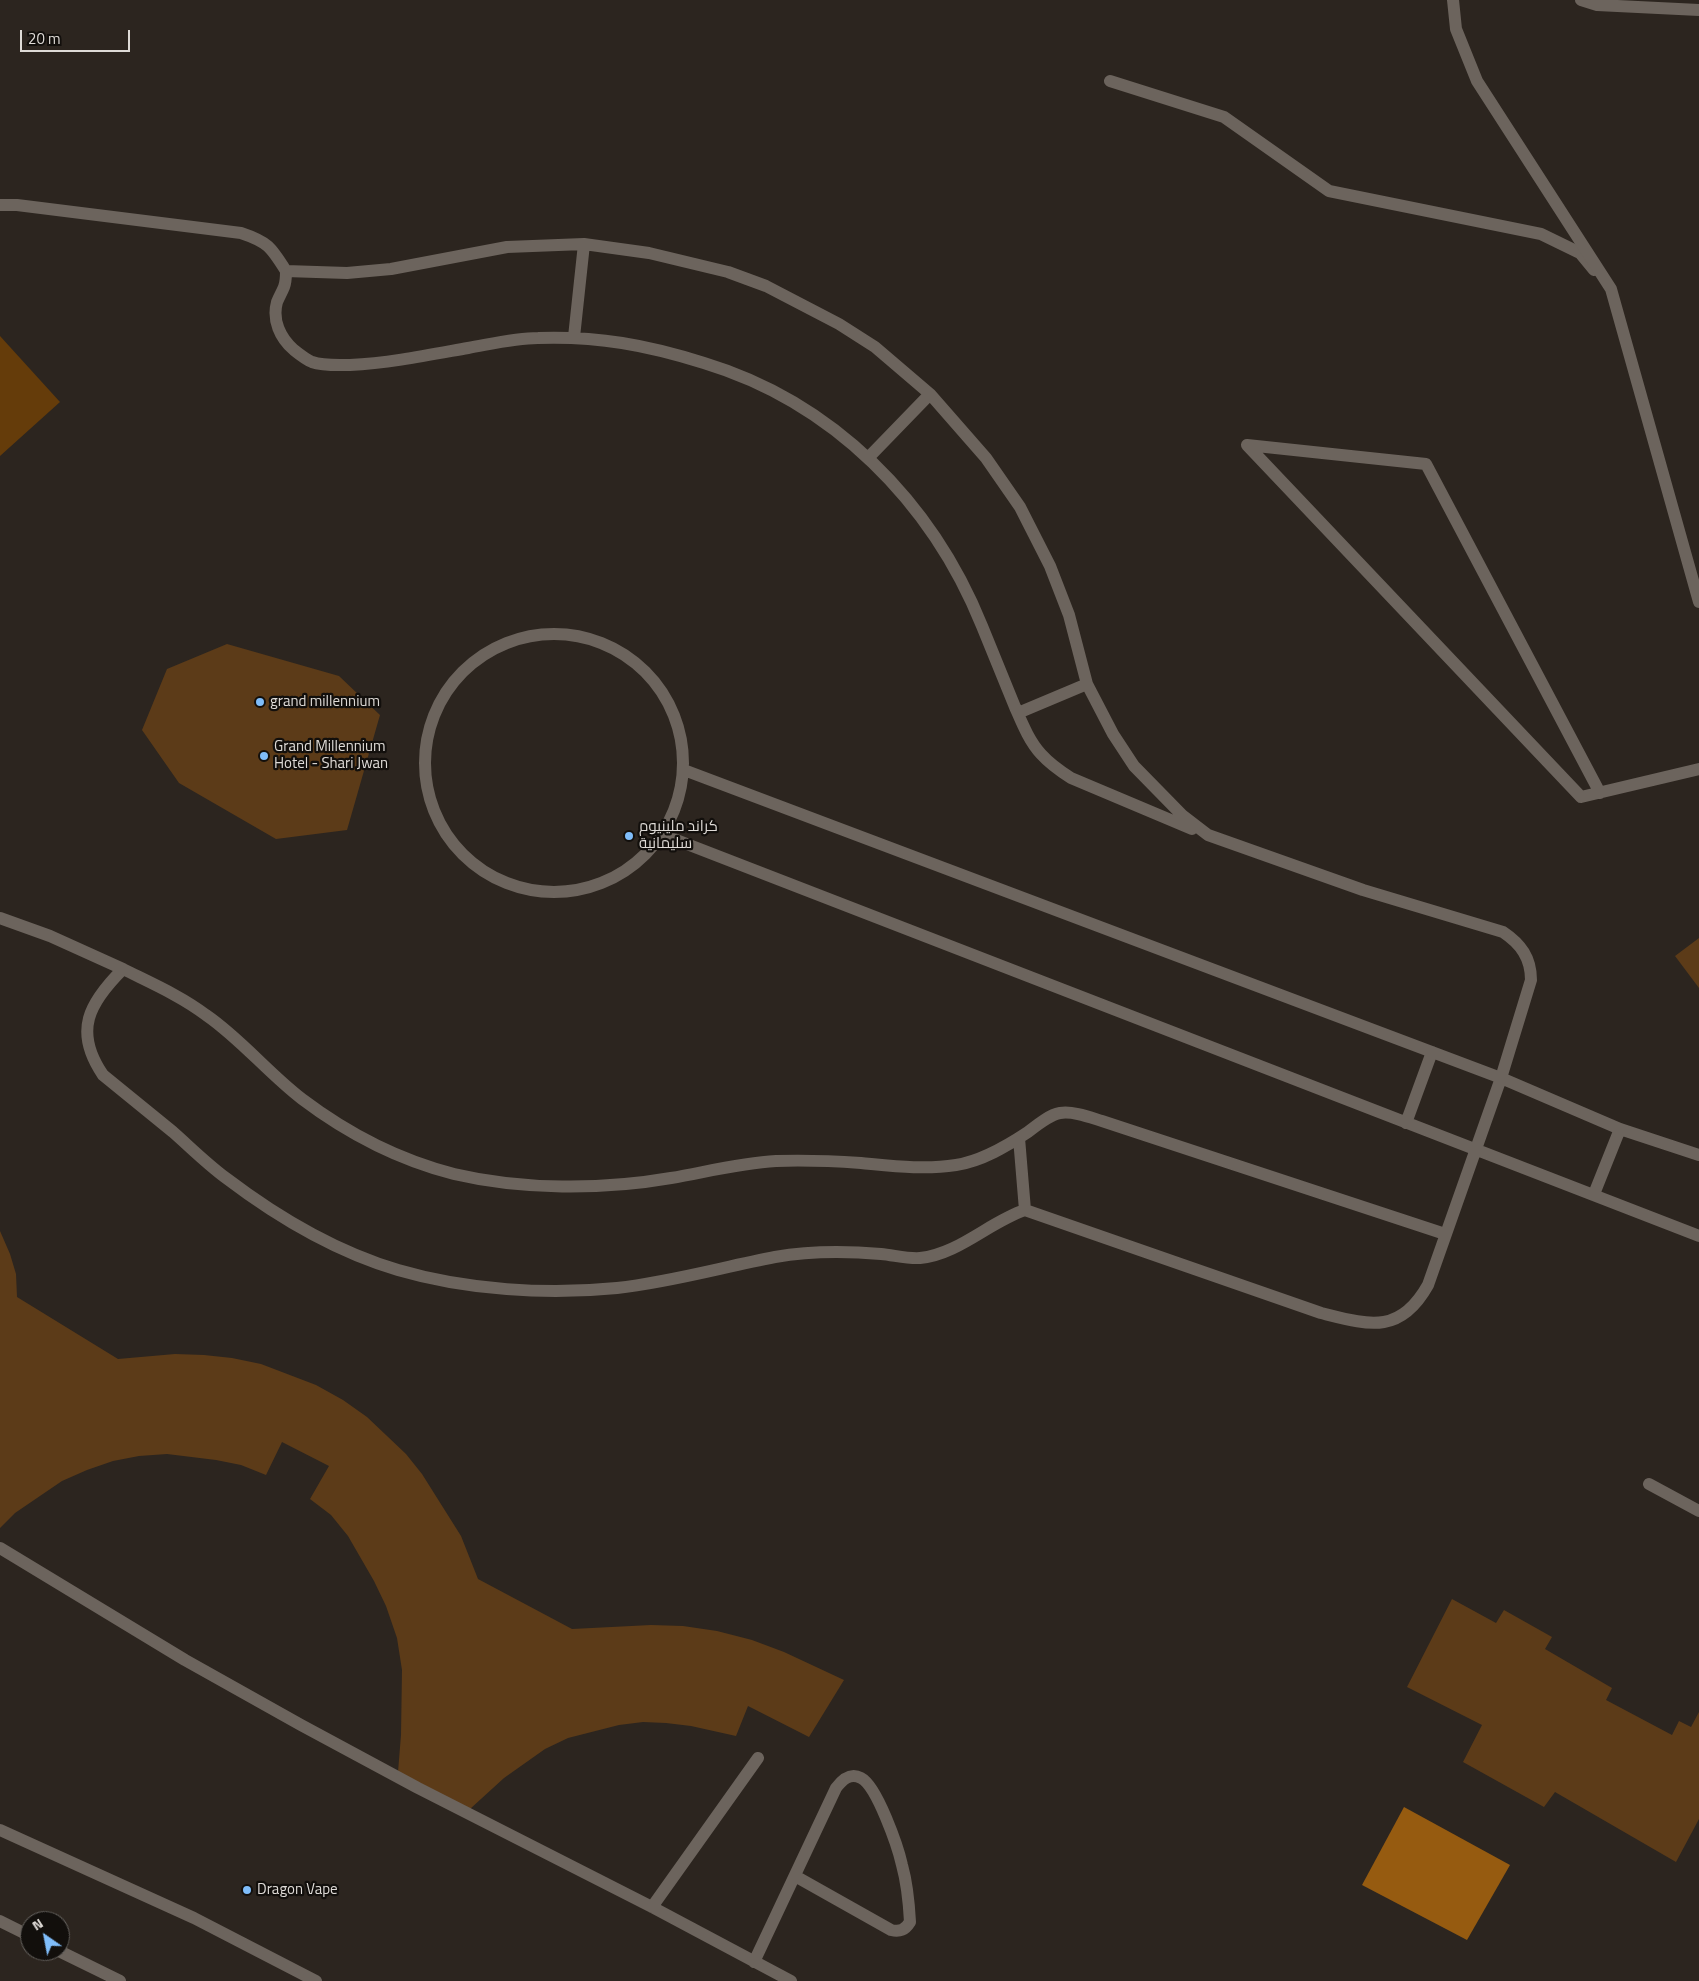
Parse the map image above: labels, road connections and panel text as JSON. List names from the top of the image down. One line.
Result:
{"places":["grand millennium","Grand Millennium Hotel - Shari Jwan","كراند ملينيوم سليمانية","Dragon Vape"],"scale_bar":"20 m","north":"top left"}
